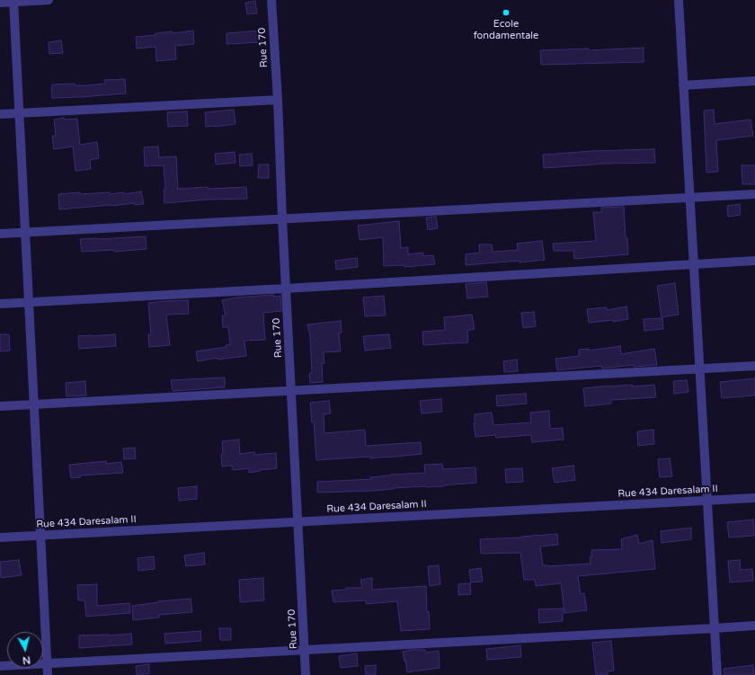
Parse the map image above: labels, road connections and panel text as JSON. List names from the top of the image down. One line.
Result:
{"streets":{"street":["Rue 170","Rue 434 Daresalam II"]},"crossings":[["Rue 170","Rue 434 Daresalam II"]],"places":["Ecole fondamentale"],"north":"bottom"}
